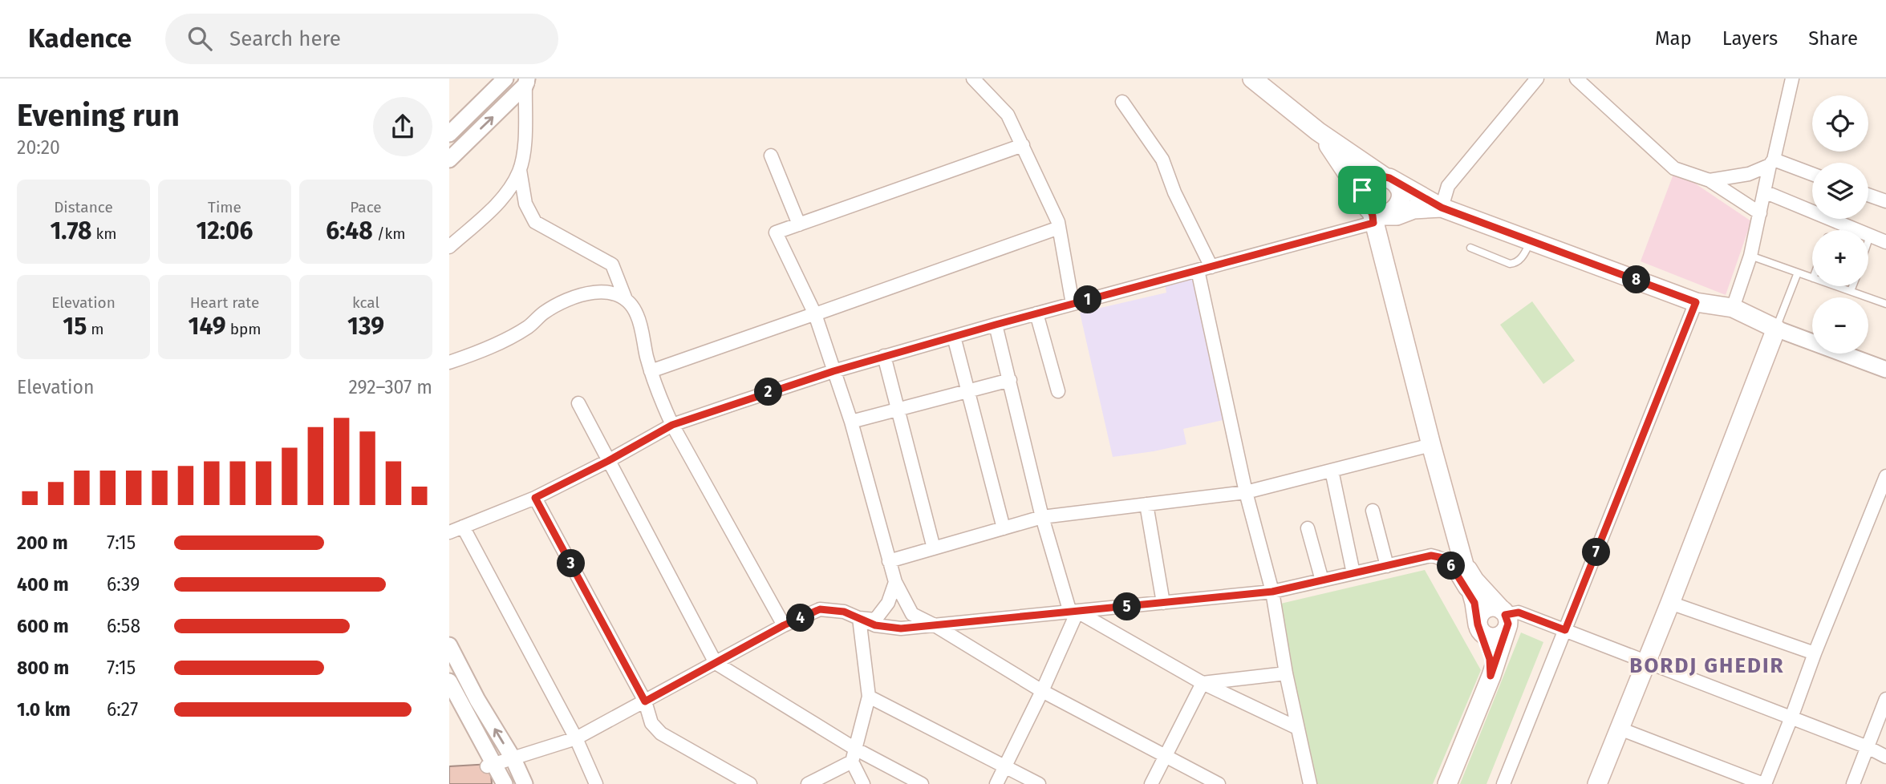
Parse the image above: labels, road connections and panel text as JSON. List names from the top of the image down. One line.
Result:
{"districts":["BORDJ GHEDIR"],"page":{"header":"Kadence","search":"Search here","nav":["Map","Layers","Share"],"heading":["Evening run","20:20"],"map_buttons":["+","−"],"stats":[["Distance","1.78 km"],["Time","12:06"],["Pace","6:48 /km"],["Elevation","15 m"],["Heart rate","149 bpm"],["kcal","139"]],"pins":["8","1","2","7","3","6","5","4"],"chart":["Elevation","292–307 m"],"list":[{"name":"200 m","note":"7:15"},{"name":"400 m","note":"6:39"},{"name":"600 m","note":"6:58"},{"name":"800 m","note":"7:15"},{"name":"1.0 km","note":"6:27"}]}}
